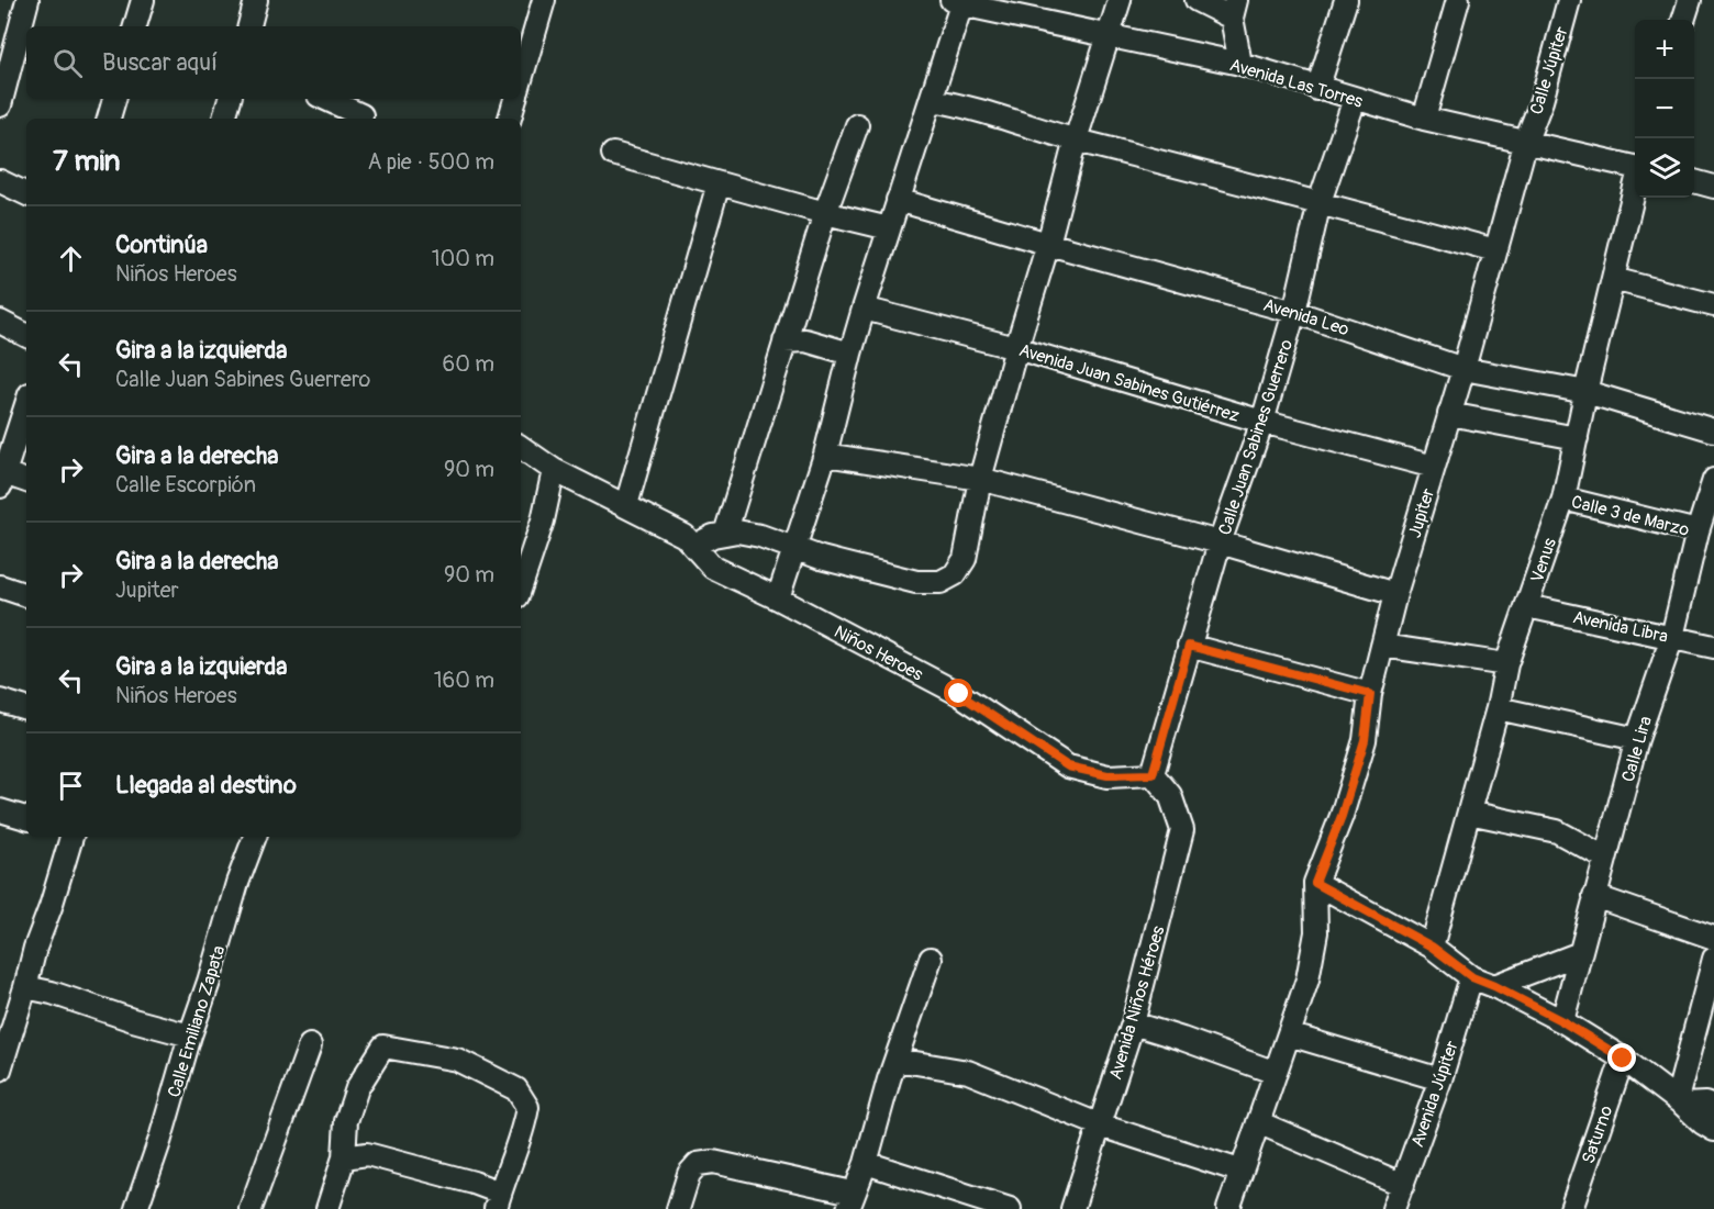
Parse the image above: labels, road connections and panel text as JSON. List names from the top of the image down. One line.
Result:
{"streets":{"street":["Calle Júpiter","Avenida Las Torres","Avenida Leo","Avenida Juan Sabines Gutiérrez","Calle Juan Sabines Guerrero","Jupiter","Calle 3 de Marzo","Venus","Avenida Libra","Niños Heroes","Calle Lira","Avenida Niños Héroes","Calle Emiliano Zapata","Avenida Júpiter","Saturno"]},"crossings":[["Calle Júpiter","Avenida Las Torres"],["Calle Júpiter","Jupiter"],["Avenida Las Torres","Calle Juan Sabines Guerrero"],["Avenida Las Torres","Jupiter"],["Avenida Leo","Calle Juan Sabines Guerrero"],["Avenida Leo","Jupiter"],["Avenida Leo","Venus"],["Avenida Juan Sabines Gutiérrez","Calle Juan Sabines Guerrero"],["Avenida Juan Sabines Gutiérrez","Jupiter"],["Calle Juan Sabines Guerrero","Niños Heroes"],["Calle Juan Sabines Guerrero","Avenida Niños Héroes"],["Calle 3 de Marzo","Venus"],["Calle 3 de Marzo","Calle Lira"],["Venus","Avenida Libra"],["Venus","Calle Lira"],["Venus","Avenida Júpiter"],["Avenida Libra","Calle Lira"],["Niños Heroes","Avenida Niños Héroes"],["Calle Lira","Avenida Júpiter"]],"page":{"map_buttons":["+","−"],"search":"Buscar aquí","heading":["7 min","A pie · 500 m"],"list":[["Continúa","Niños Heroes","100 m"],["Gira a la izquierda","Calle Juan Sabines Guerrero","60 m"],["Gira a la derecha","Calle Escorpión","90 m"],["Gira a la derecha","Jupiter","90 m"],["Gira a la izquierda","Niños Heroes","160 m"],"Llegada al destino"]}}
